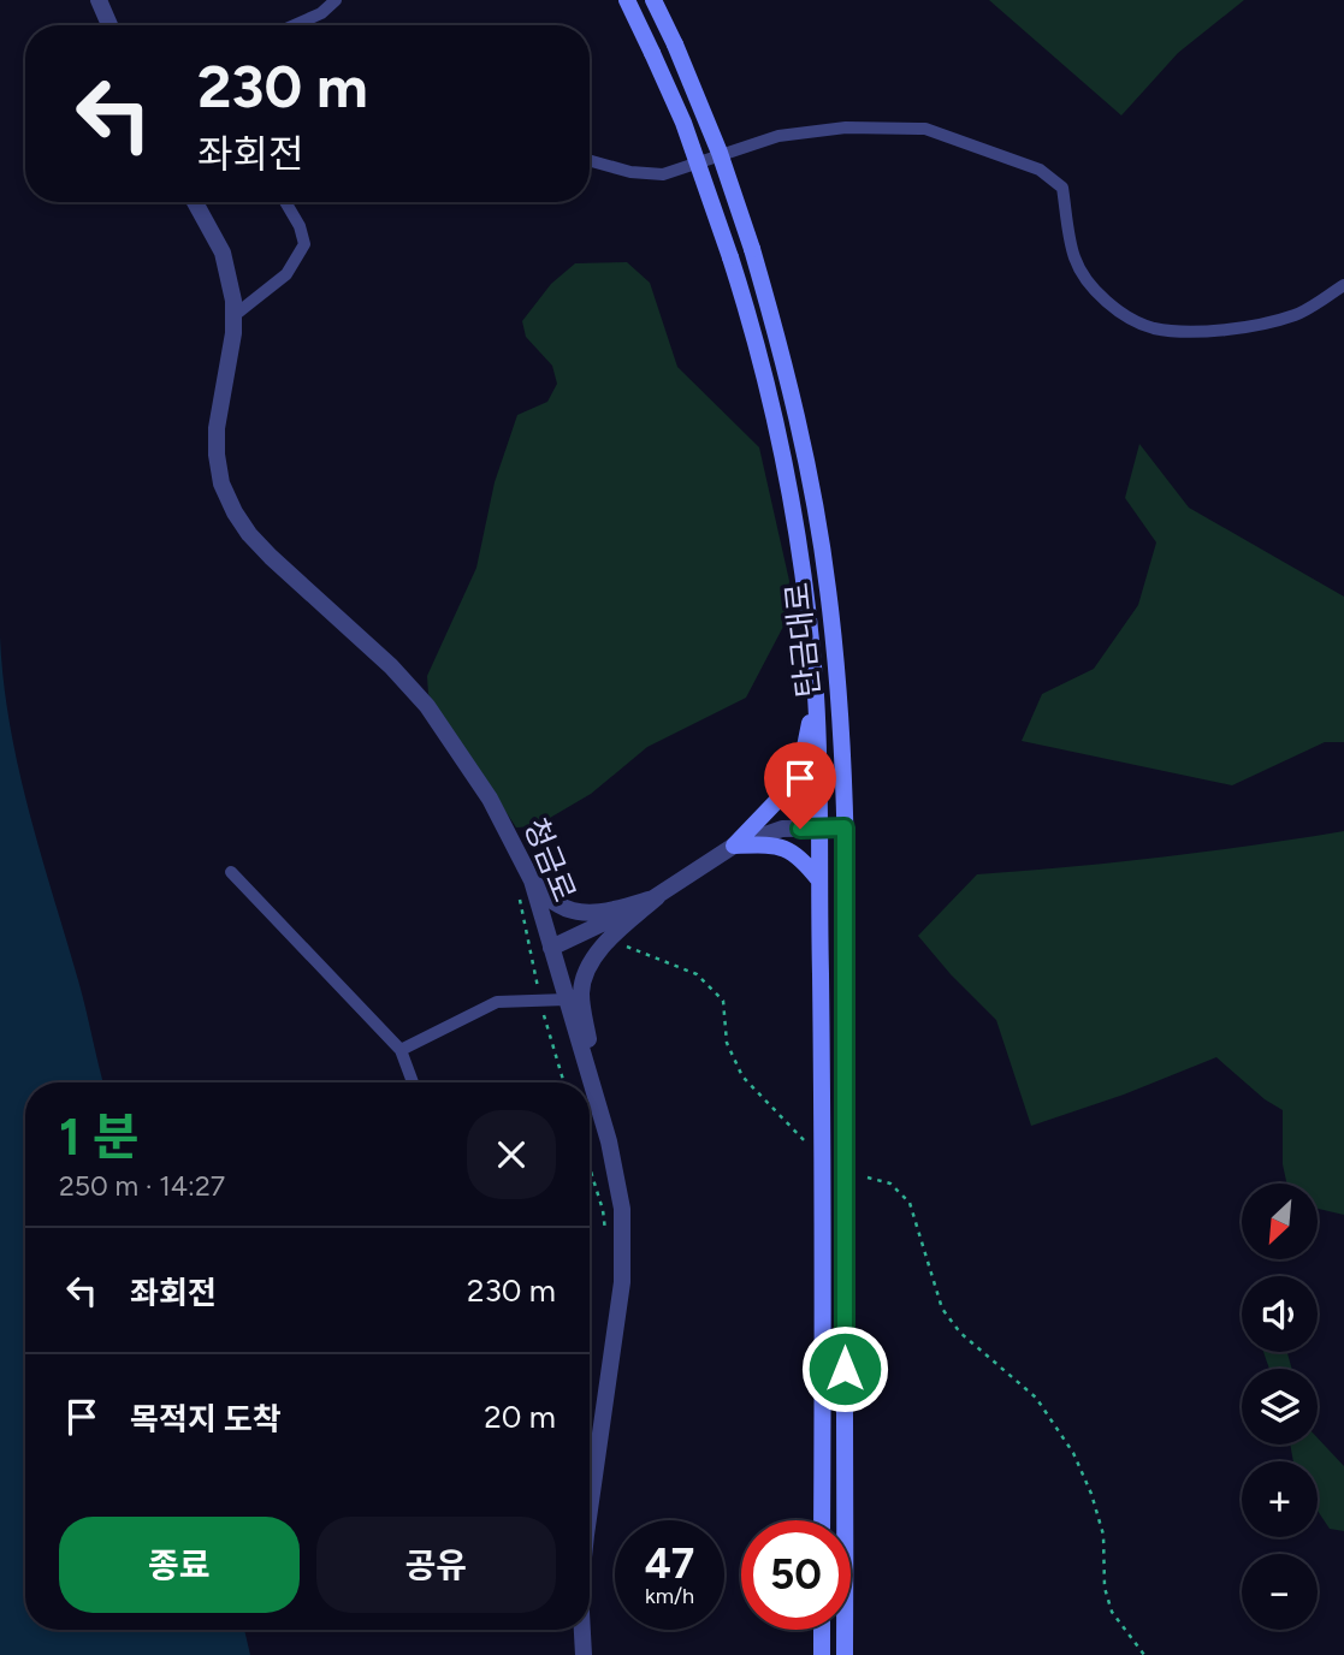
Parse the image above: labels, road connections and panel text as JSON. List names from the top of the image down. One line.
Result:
{"streets":{"main road":["탄금대로"],"street":["청금로"]},"north":"bottom left","page":{"turn":["230 m","좌회전"],"heading":["1 분","250 m · 14:27"],"map_buttons":["+","−"],"list":[{"name":"좌회전","value":"230 m"},{"name":"목적지 도착","value":"20 m"}],"buttons":["종료","공유"],"speed":"47 km/h","limit":"50"}}
